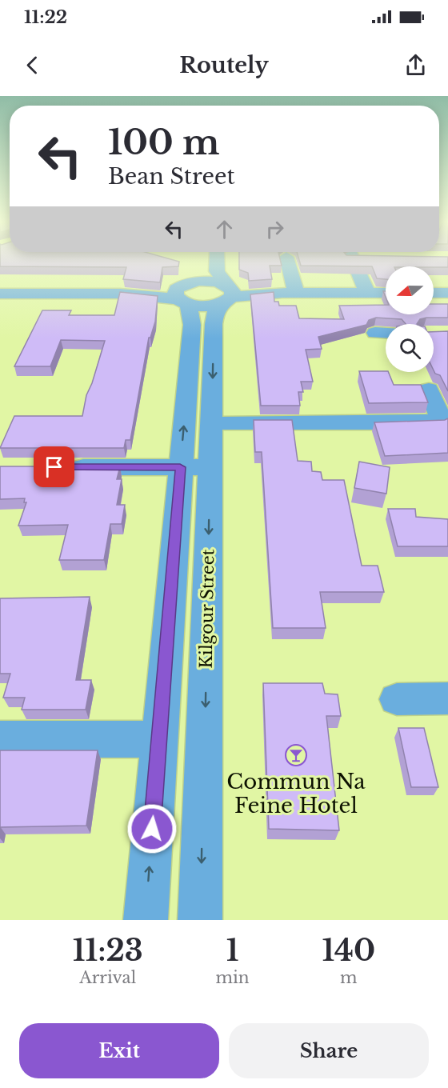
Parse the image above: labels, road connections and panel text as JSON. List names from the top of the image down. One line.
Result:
{"streets":{"street":["Kilgour Street"]},"places":{"bar":["Commun Na Feine Hotel"]},"north":"left","page":{"status":"11:22","header":"Routely","turn":["100 m","Bean Street"],"eta":["11:23","Arrival","1","min","140","m"],"buttons":["Exit","Share"]}}
